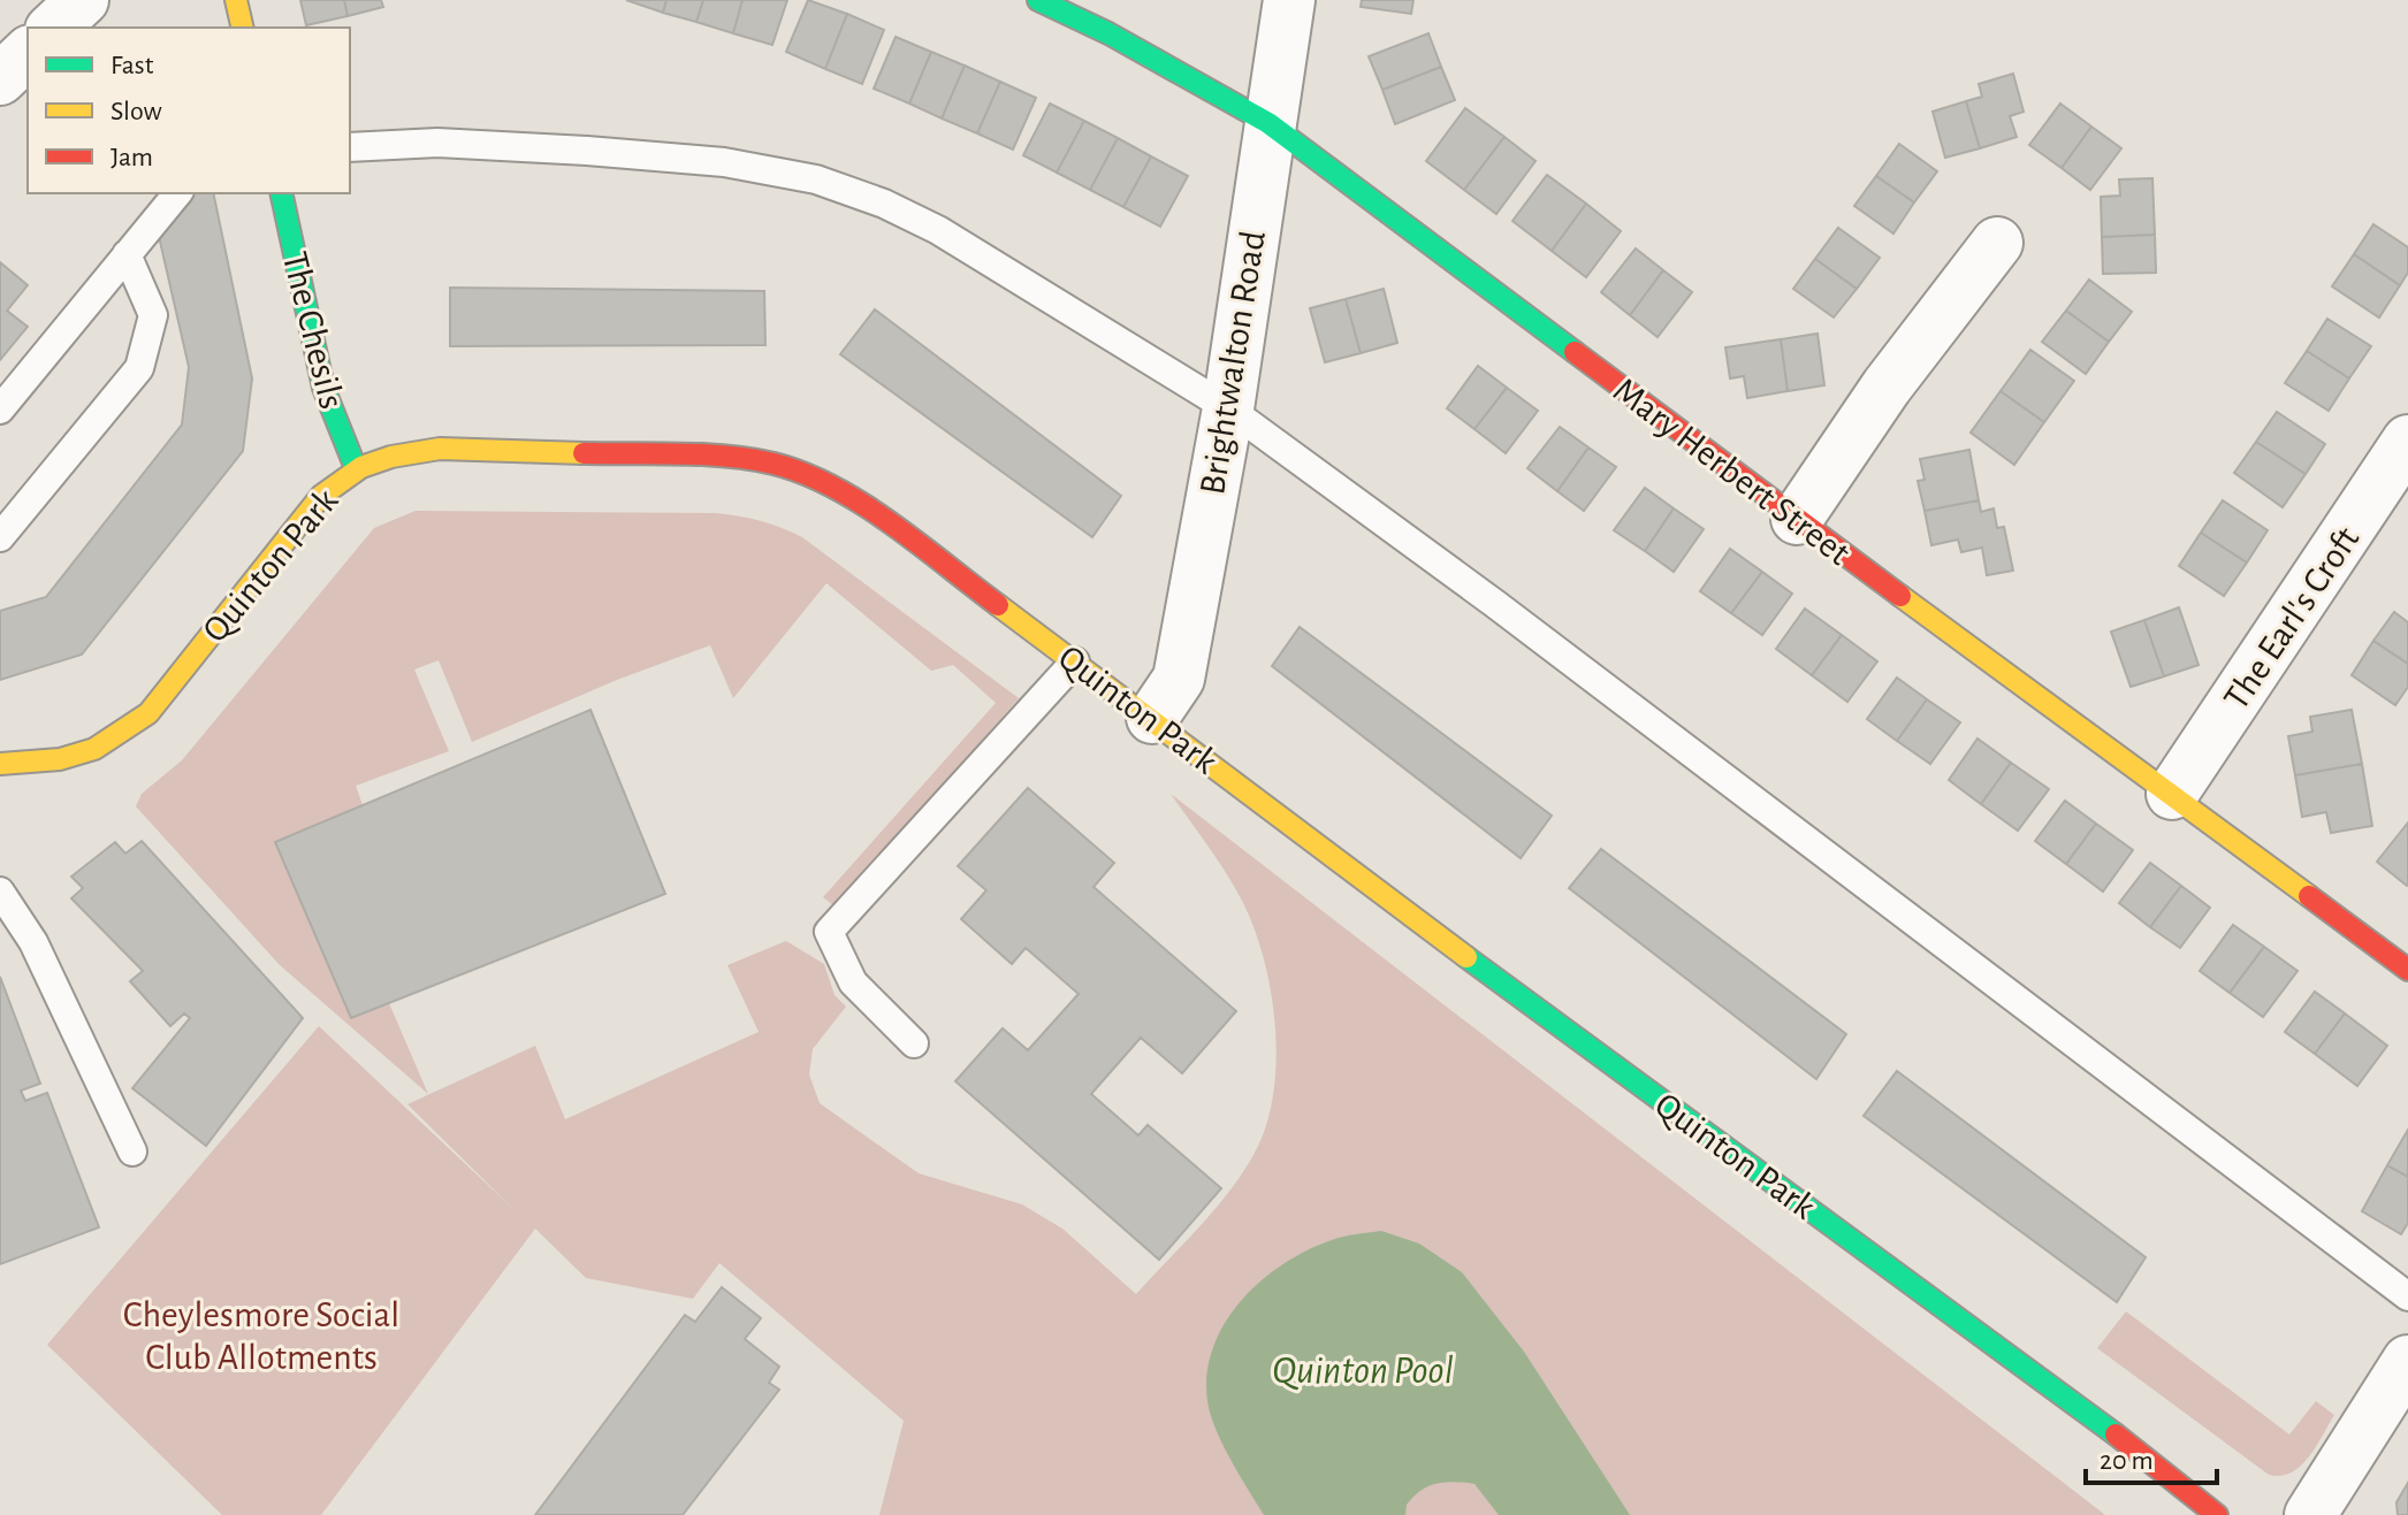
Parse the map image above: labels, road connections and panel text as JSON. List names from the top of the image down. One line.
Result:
{"streets":{"street":["The Chesils","Brightwalton Road","Mary Herbert Street","Quinton Park","The Earl's Croft"]},"crossings":[["The Chesils","Quinton Park"],["Brightwalton Road","Mary Herbert Street"],["Brightwalton Road","Quinton Park"],["Mary Herbert Street","The Earl's Croft"]],"water":["Quinton Pool"],"parks":["Cheylesmore Social Club Allotments"],"legend":["Fast","Slow","Jam"],"scale_bar":"20 m"}
